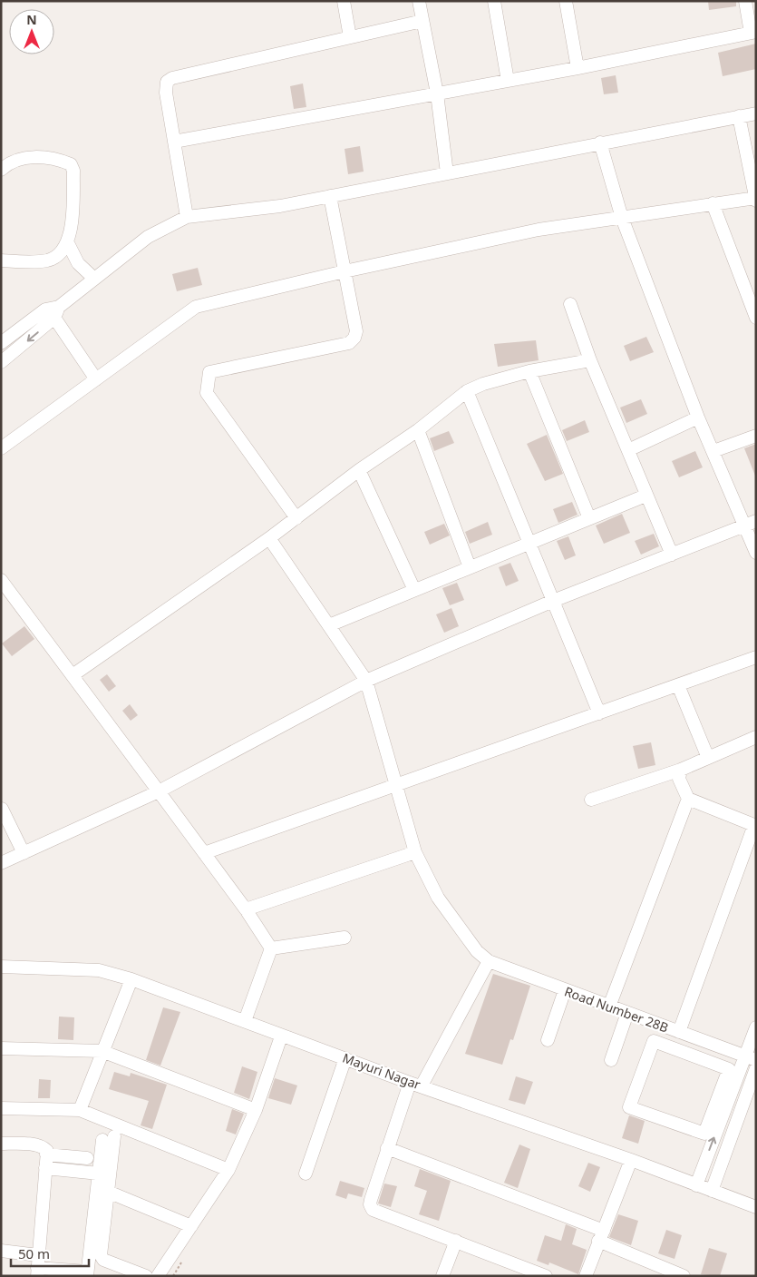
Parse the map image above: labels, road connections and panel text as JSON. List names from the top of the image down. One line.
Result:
{"streets":{"street":["Road Number 28B","Mayuri Nagar"]},"scale_bar":"50 m","north":"top"}
